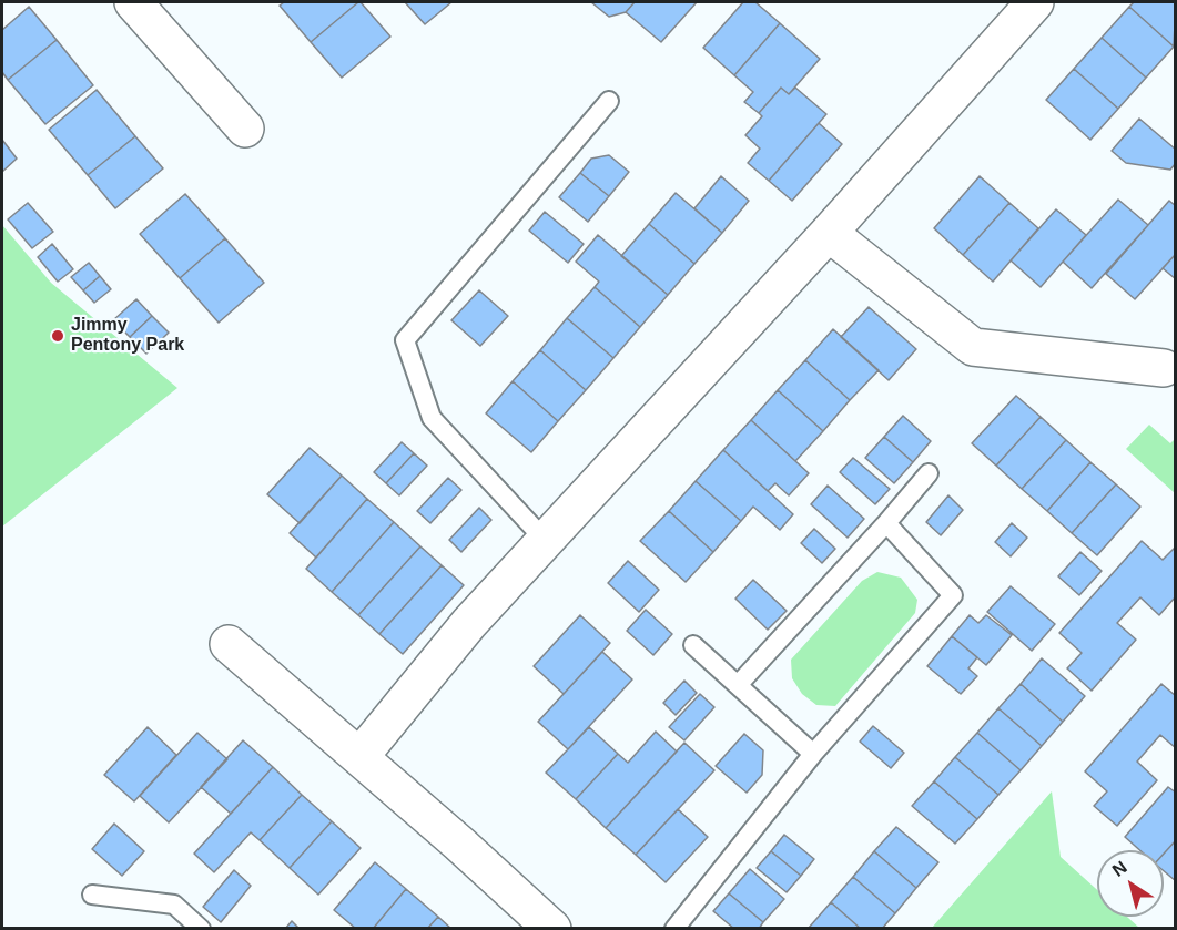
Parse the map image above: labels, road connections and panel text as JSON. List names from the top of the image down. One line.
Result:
{"places":["Jimmy Pentony Park"],"north":"top left"}
